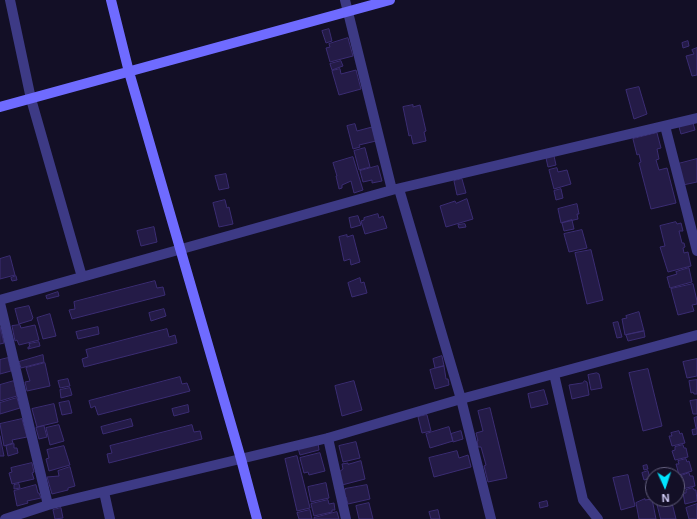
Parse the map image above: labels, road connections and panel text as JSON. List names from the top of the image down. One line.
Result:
{"north":"bottom"}
